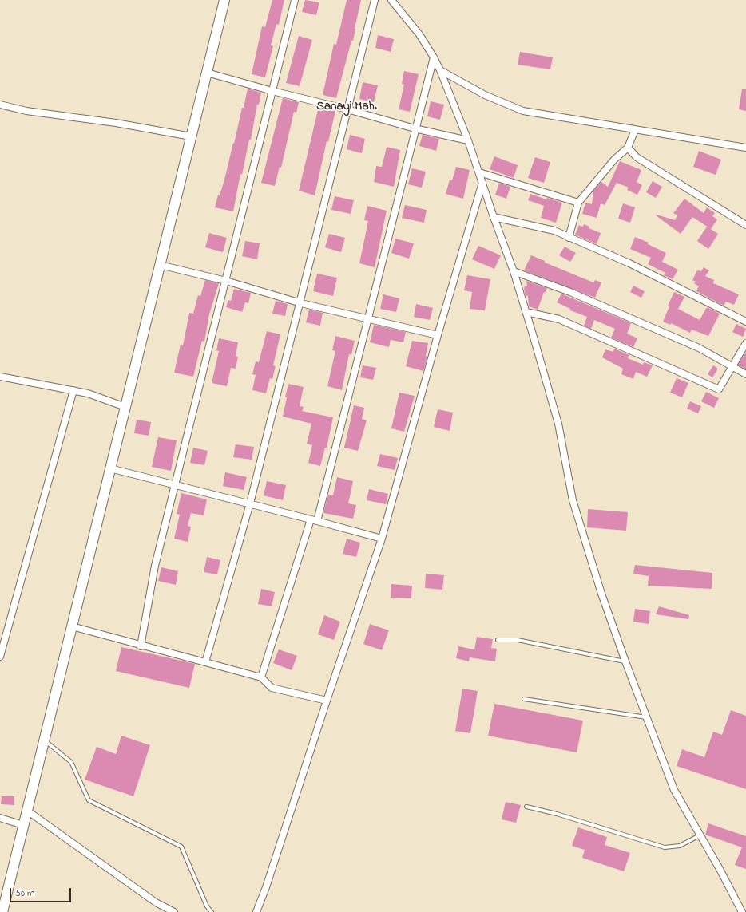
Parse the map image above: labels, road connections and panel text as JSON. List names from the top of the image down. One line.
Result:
{"districts":["Sanayi Mah."],"scale_bar":"50 m"}
